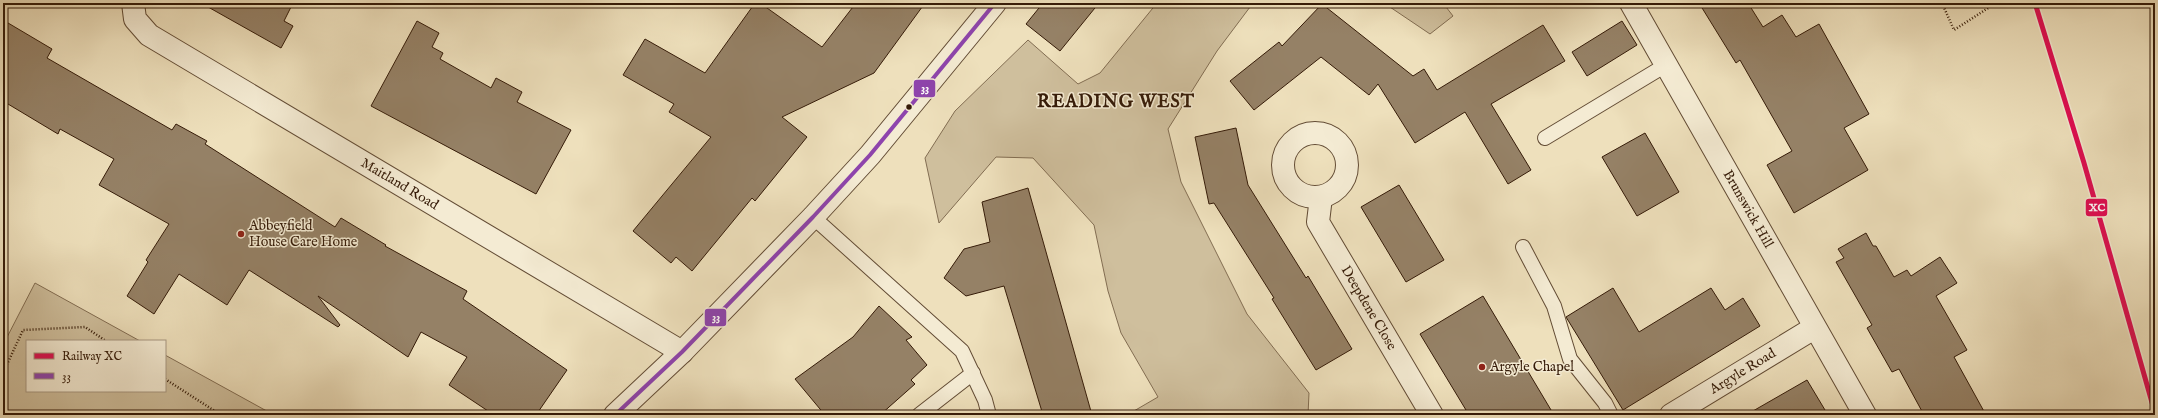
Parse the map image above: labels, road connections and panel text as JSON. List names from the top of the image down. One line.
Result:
{"streets":{"street":["Maitland Road","Brunswick Hill","Deepdene Close","Argyle Road"]},"crossings":[["Brunswick Hill","Argyle Road"]],"districts":["READING WEST"],"places":["Abbeyfield House Care Home","Argyle Chapel"],"lines":["rail line XC","transit line 33"],"legend":["Railway XC","33"]}
